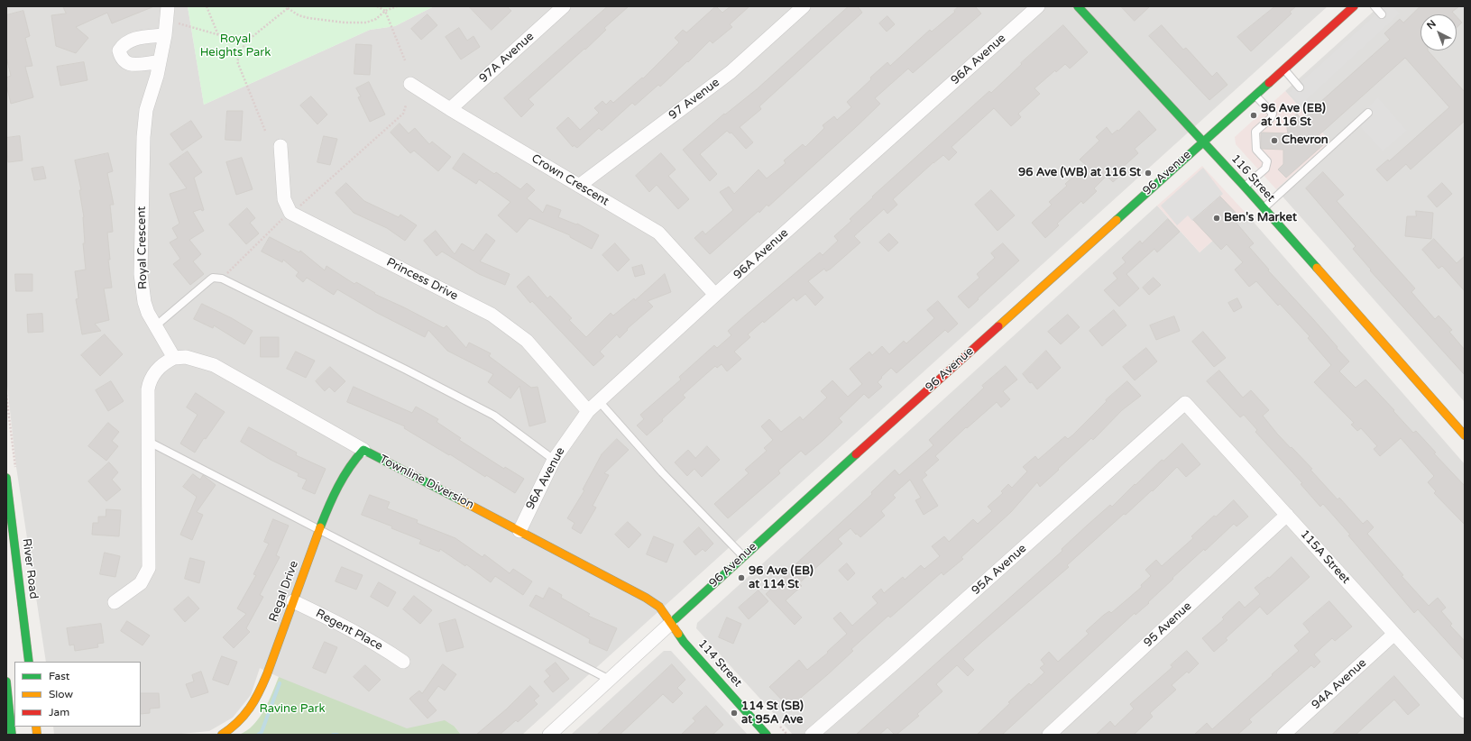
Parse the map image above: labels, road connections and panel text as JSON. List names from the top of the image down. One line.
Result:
{"streets":{"main road":["96 Avenue","116 Street","Townline Diversion","River Road","Regal Drive","114 Street"],"street":["97A Avenue","96A Avenue","97 Avenue","Crown Crescent","Royal Crescent","Princess Drive","115A Street","95A Avenue","95 Avenue","Regent Place","94A Avenue"]},"crossings":[["97A Avenue","Crown Crescent"],["96A Avenue","Crown Crescent"],["96A Avenue","Princess Drive"],["96A Avenue","Townline Diversion"],["97 Avenue","Crown Crescent"],["96 Avenue","116 Street"],["96 Avenue","Townline Diversion"],["96 Avenue","114 Street"],["Royal Crescent","Townline Diversion"],["Townline Diversion","Regal Drive"],["Townline Diversion","114 Street"],["115A Street","95A Avenue"],["115A Street","95 Avenue"],["115A Street","94A Avenue"],["Regal Drive","Regent Place"]],"parks":["Royal Heights Park","Ravine Park"],"places":["96 Ave (EB) at 116 St","Chevron","96 Ave (WB) at 116 St","Ben's Market","96 Ave (EB) at 114 St","114 St (SB) at 95A Ave"],"legend":["Fast","Slow","Jam"],"north":"top left"}
